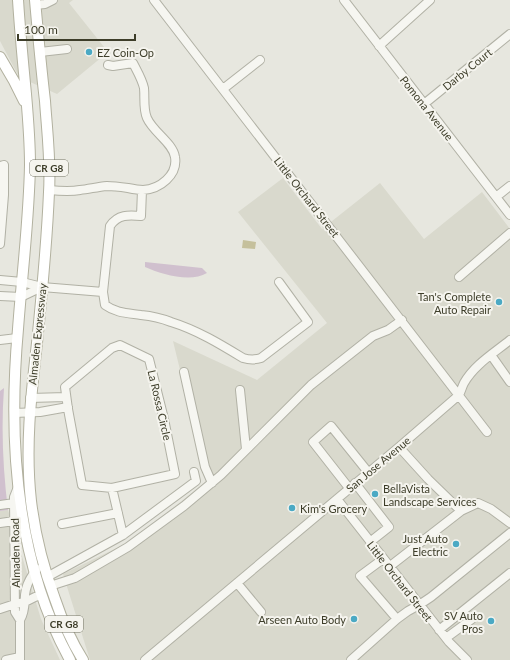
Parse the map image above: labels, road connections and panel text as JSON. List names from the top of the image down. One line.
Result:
{"streets":{"main road":["CR G8","Almaden Expressway"],"street":["Darby Court","Pomona Avenue","Little Orchard Street","La Rossa Circle","San Jose Avenue","Almaden Road"]},"crossings":[["Darby Court","Pomona Avenue"],["Little Orchard Street","San Jose Avenue"],["Almaden Expressway","Almaden Road"]],"places":["EZ Coin-Op","Tan's Complete Auto Repair","BellaVista Landscape Services","Kim's Grocery","Just Auto Electric","Arseen Auto Body","SV Auto Pros"],"scale_bar":"100 m"}
